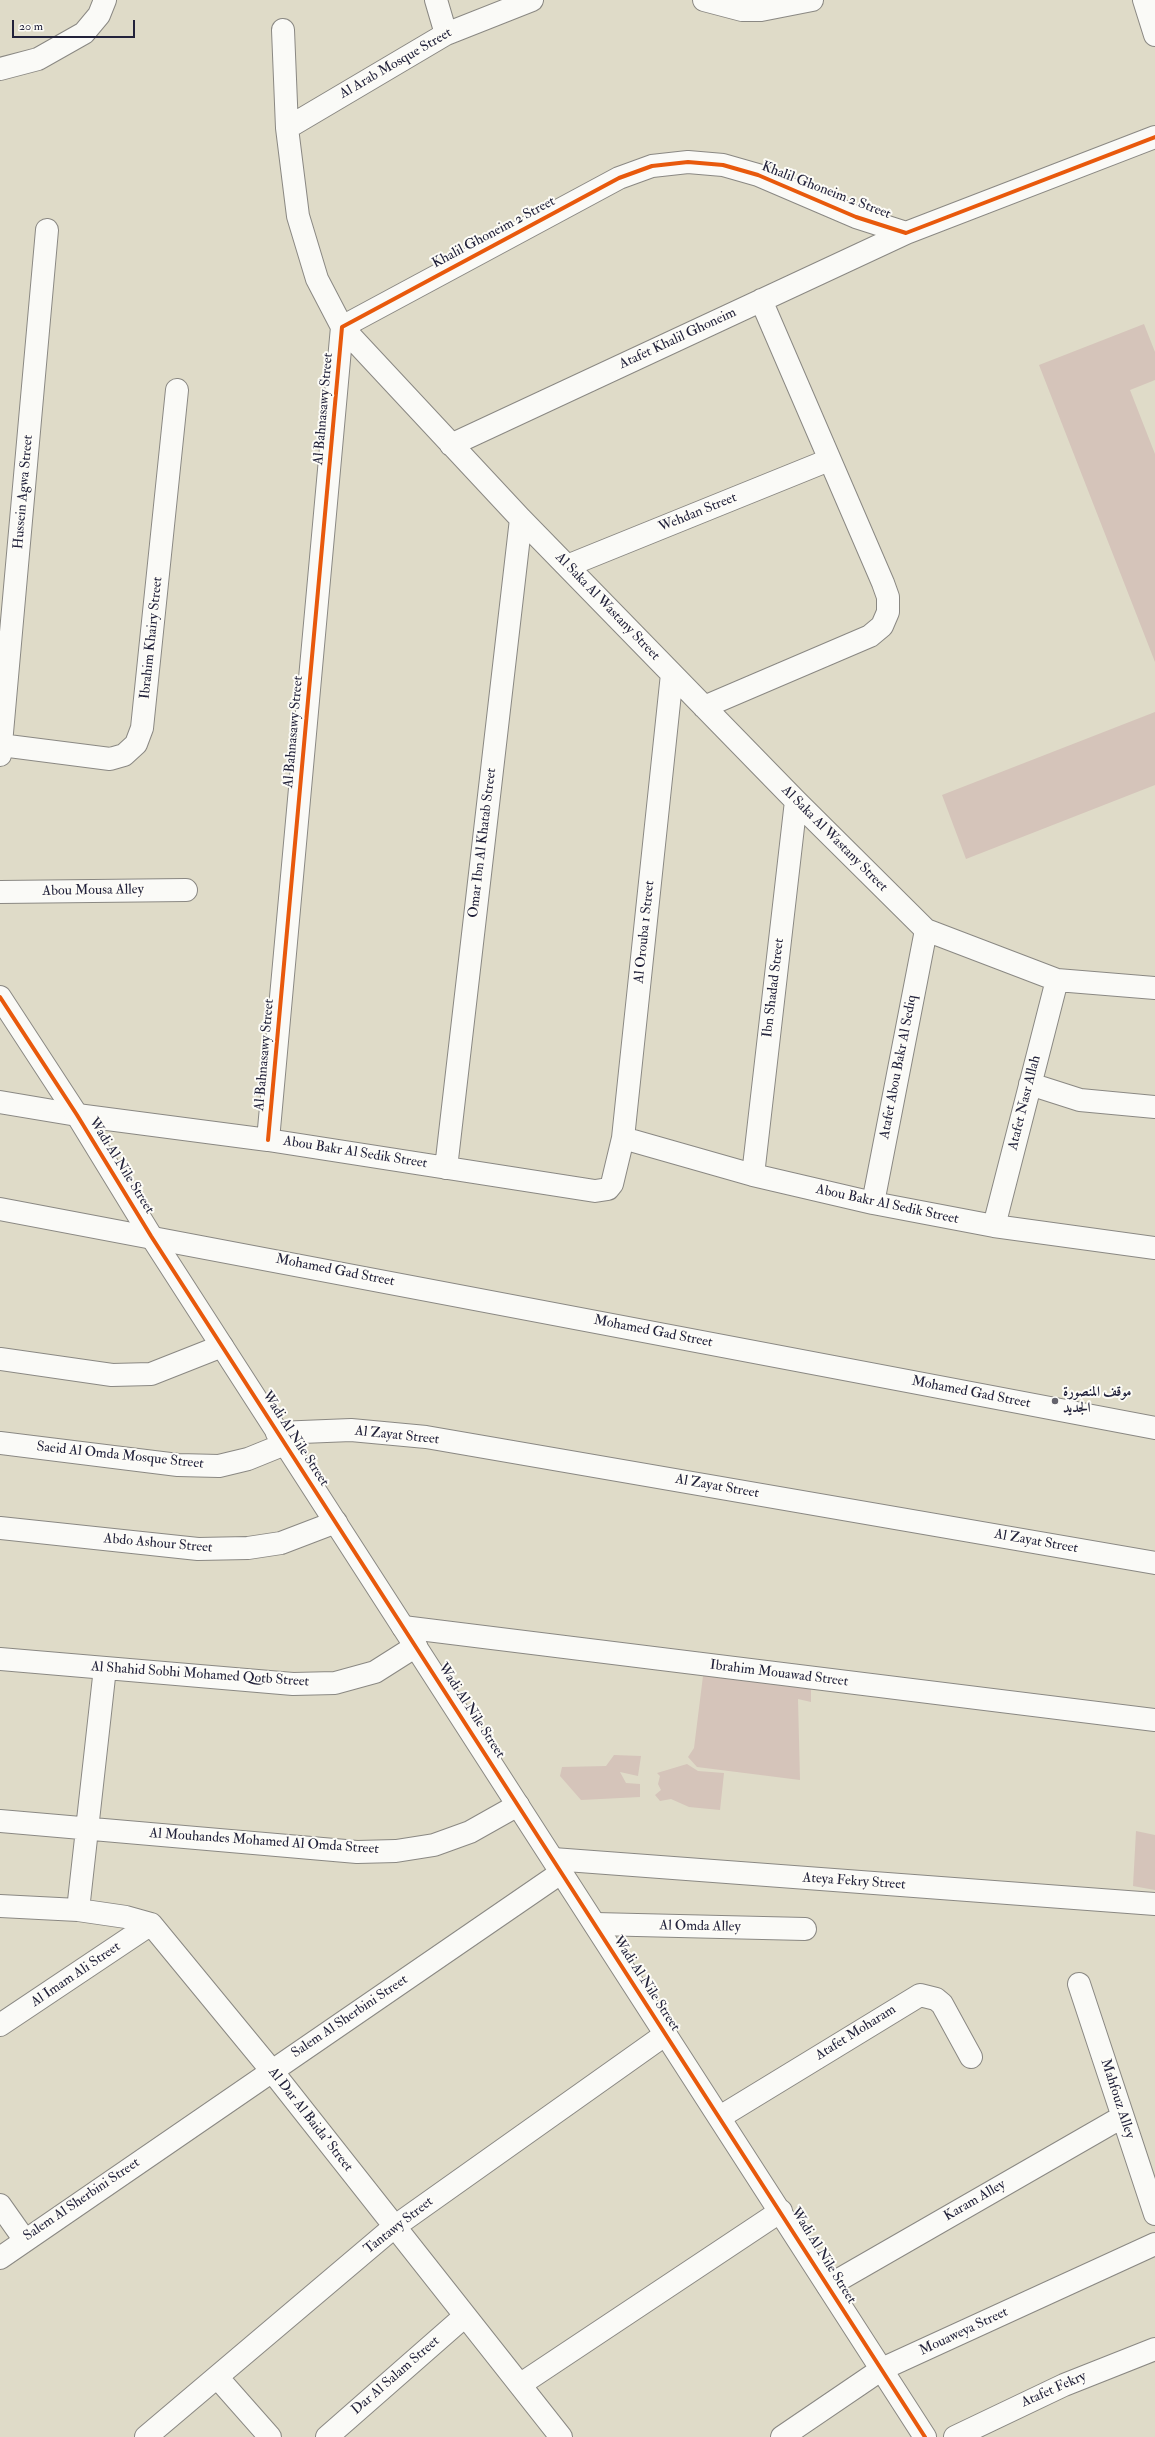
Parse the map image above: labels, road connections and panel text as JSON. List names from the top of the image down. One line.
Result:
{"streets":{"street":["Al Arab Mosque Street","Khalil Ghoneim 2 Street","Atafet Khalil Ghoneim","Al Bahnasawy Street","Hussein Agwa Street","Wehdan Street","Al Saka Al Wastany Street","Ibrahim Khairy Street","Omar Ibn Al Khatab Street","Abou Mousa Alley","Al Orouba 1 Street","Ibn Shadad Street","Atafet Abou Bakr Al Sediq","Atafet Nasr Allah","Abou Bakr Al Sedik Street","Wadi Al Nile Street","Mohamed Gad Street","Al Zayat Street","Saeid Al Omda Mosque Street","Abdo Ashour Street","Ibrahim Mouawad Street","Al Shahid Sobhi Mohamed Qotb Street","Al Mouhandes Mohamed Al Omda Street","Ateya Fekry Street","Al Omda Alley","Al Imam Ali Street","Salem Al Sherbini Street","Atafet Moharam","Mahfouz Alley","Al Dar Al Baida' Street","Karam Alley","Tantawy Street","Mouaweya Street","Dar Al Salam Street","Atafet Fekry"]},"crossings":[["Al Arab Mosque Street","Al Saka Al Wastany Street"],["Khalil Ghoneim 2 Street","Atafet Khalil Ghoneim"],["Khalil Ghoneim 2 Street","Al Bahnasawy Street"],["Khalil Ghoneim 2 Street","Al Saka Al Wastany Street"],["Atafet Khalil Ghoneim","Al Saka Al Wastany Street"],["Al Bahnasawy Street","Al Saka Al Wastany Street"],["Al Bahnasawy Street","Abou Bakr Al Sedik Street"],["Hussein Agwa Street","Ibrahim Khairy Street"],["Wehdan Street","Al Saka Al Wastany Street"],["Al Saka Al Wastany Street","Omar Ibn Al Khatab Street"],["Al Saka Al Wastany Street","Al Orouba 1 Street"],["Al Saka Al Wastany Street","Ibn Shadad Street"],["Al Saka Al Wastany Street","Atafet Abou Bakr Al Sediq"],["Al Saka Al Wastany Street","Atafet Nasr Allah"],["Omar Ibn Al Khatab Street","Abou Bakr Al Sedik Street"],["Al Orouba 1 Street","Abou Bakr Al Sedik Street"],["Ibn Shadad Street","Abou Bakr Al Sedik Street"],["Atafet Abou Bakr Al Sediq","Abou Bakr Al Sedik Street"],["Atafet Nasr Allah","Abou Bakr Al Sedik Street"],["Abou Bakr Al Sedik Street","Wadi Al Nile Street"],["Wadi Al Nile Street","Mohamed Gad Street"],["Wadi Al Nile Street","Al Zayat Street"],["Wadi Al Nile Street","Saeid Al Omda Mosque Street"],["Wadi Al Nile Street","Abdo Ashour Street"],["Wadi Al Nile Street","Ibrahim Mouawad Street"],["Wadi Al Nile Street","Al Shahid Sobhi Mohamed Qotb Street"],["Wadi Al Nile Street","Al Mouhandes Mohamed Al Omda Street"],["Wadi Al Nile Street","Ateya Fekry Street"],["Wadi Al Nile Street","Al Omda Alley"],["Wadi Al Nile Street","Salem Al Sherbini Street"],["Wadi Al Nile Street","Atafet Moharam"],["Wadi Al Nile Street","Karam Alley"],["Wadi Al Nile Street","Tantawy Street"],["Wadi Al Nile Street","Mouaweya Street"],["Al Zayat Street","Saeid Al Omda Mosque Street"],["Ateya Fekry Street","Salem Al Sherbini Street"],["Al Imam Ali Street","Al Dar Al Baida' Street"],["Salem Al Sherbini Street","Al Dar Al Baida' Street"],["Mahfouz Alley","Karam Alley"],["Al Dar Al Baida' Street","Tantawy Street"],["Al Dar Al Baida' Street","Dar Al Salam Street"]],"places":["موقف المنصورة الجديد"],"scale_bar":"20 m"}
